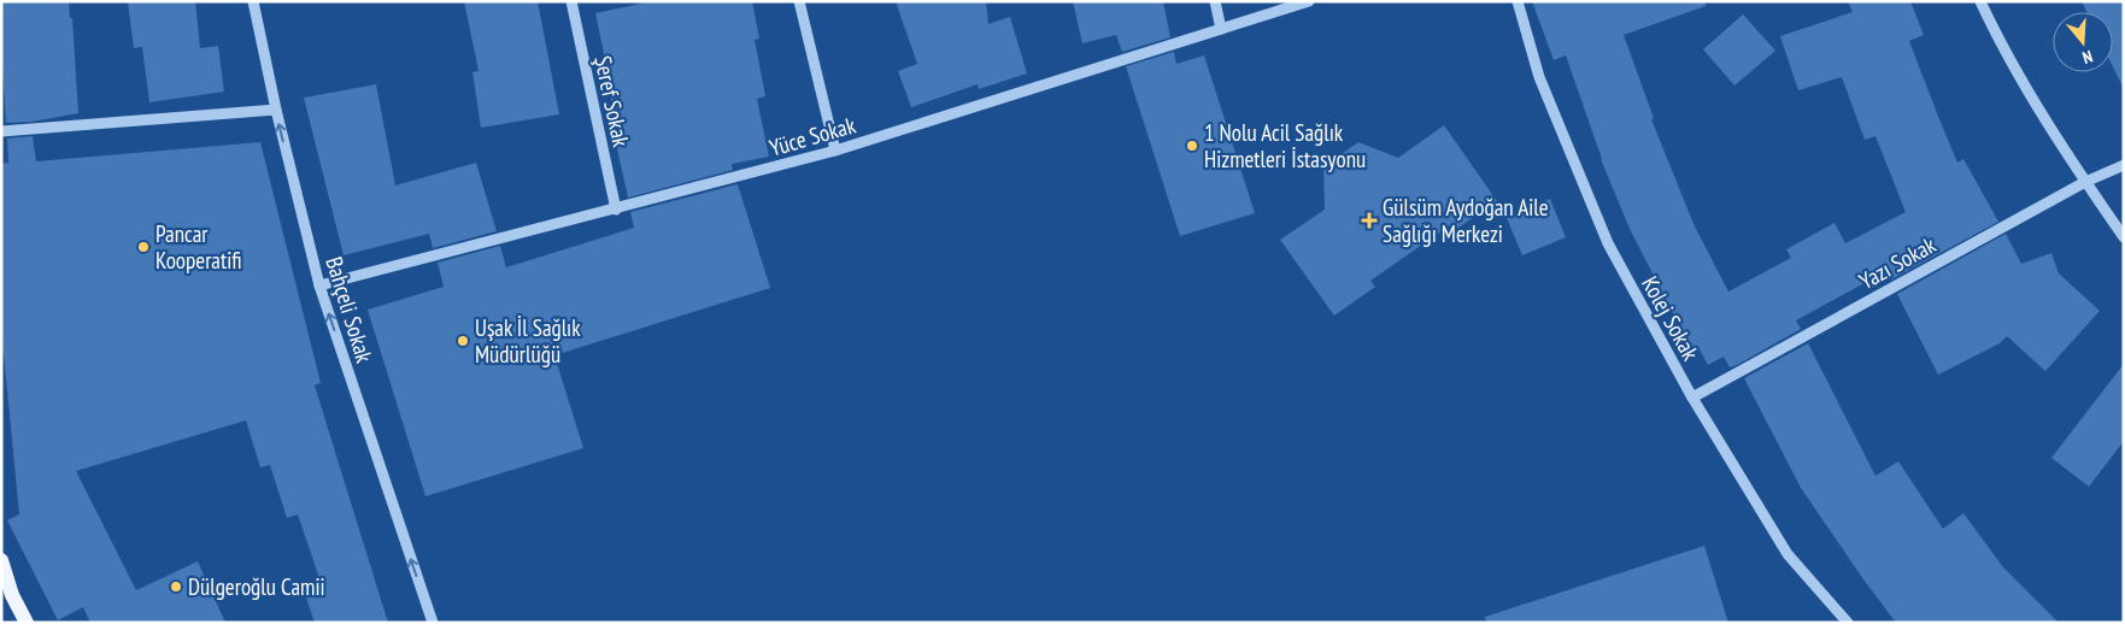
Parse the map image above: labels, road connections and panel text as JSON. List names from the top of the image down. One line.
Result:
{"streets":{"street":["Şeref Sokak","Yüce Sokak","Yazı Sokak","Bahçeli Sokak","Kolej Sokak"]},"crossings":[["Şeref Sokak","Yüce Sokak"],["Yüce Sokak","Bahçeli Sokak"],["Yazı Sokak","Kolej Sokak"]],"one_way":["Bahçeli Sokak"],"places":{"other":["1 Nolu Acil Sağlık Hizmetleri İstasyonu","Pancar Kooperatifi","Uşak İl Sağlık Müdürlüğü","Dülgeroğlu Camii"],"health":["Gülsüm Aydoğan Aile Sağlığı Merkezi"]},"north":"bottom"}
